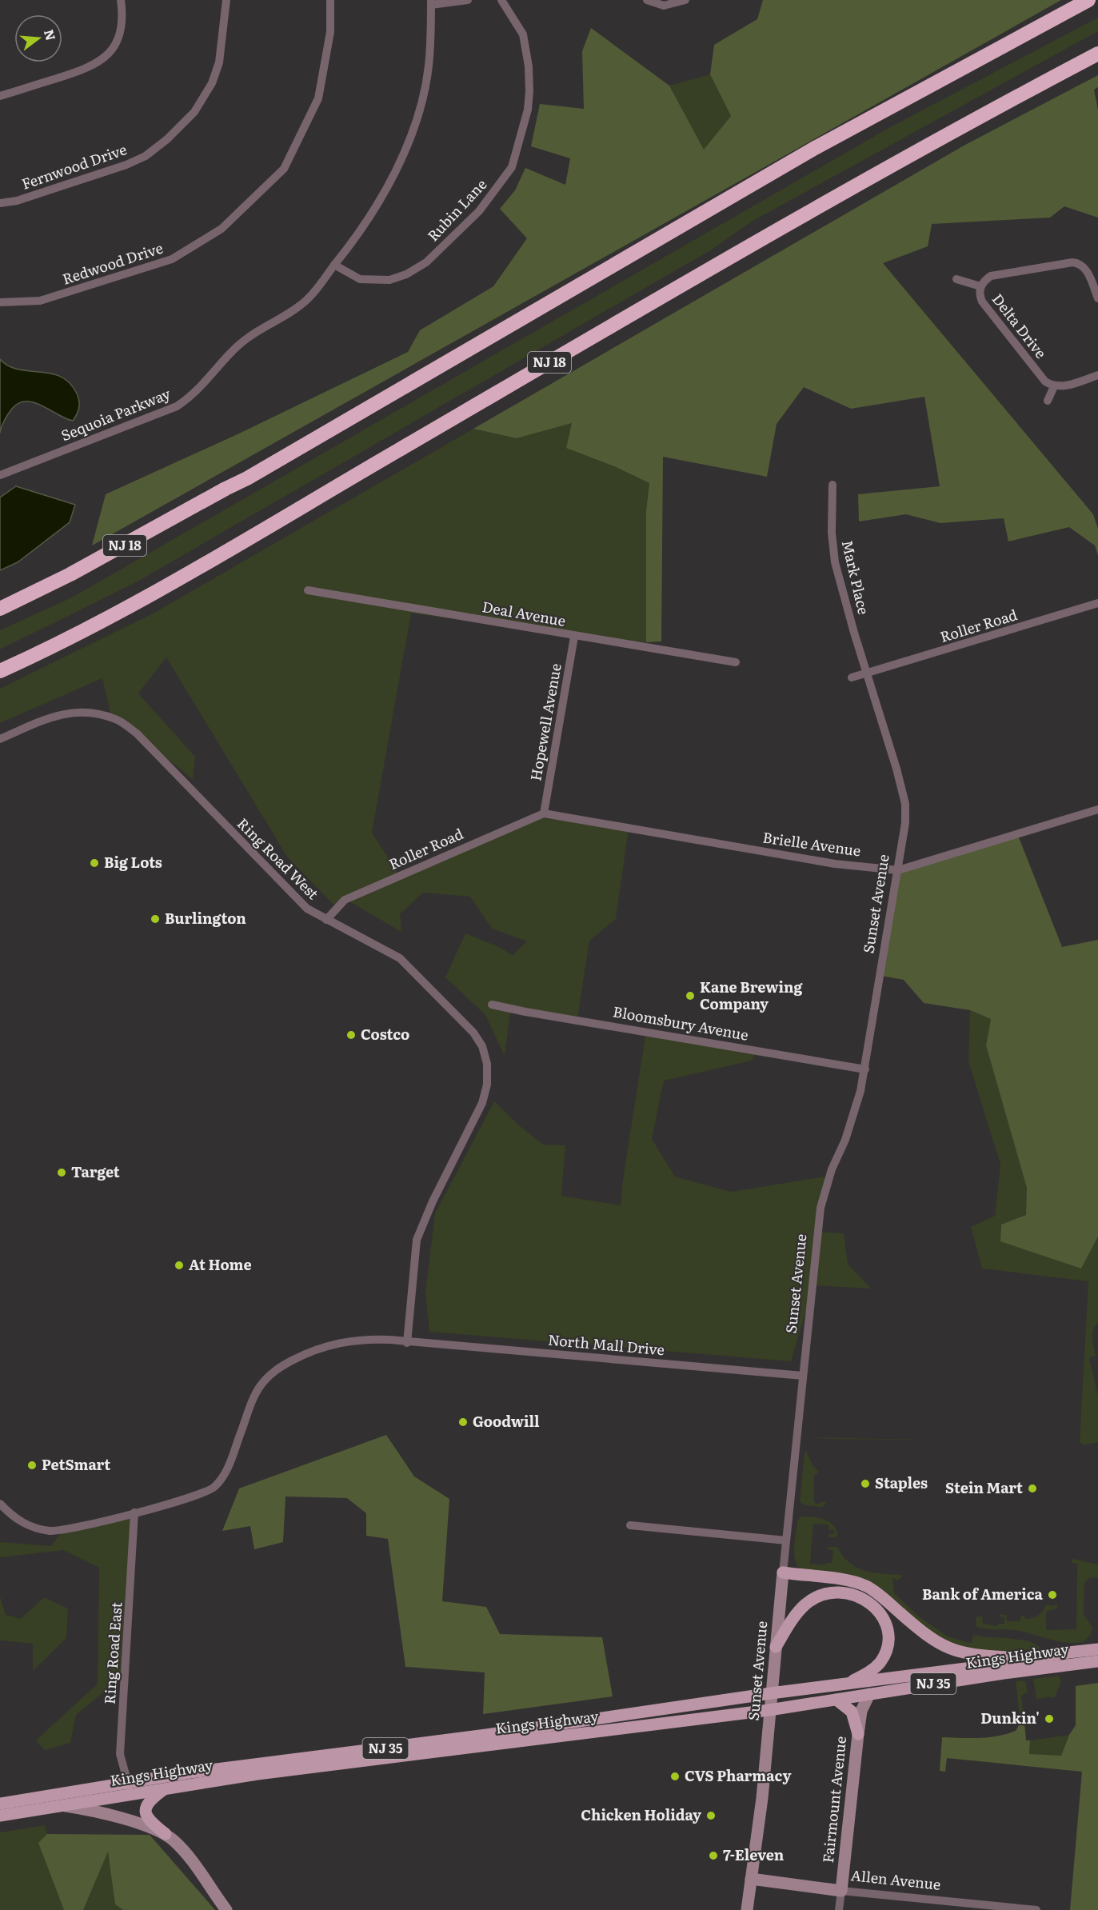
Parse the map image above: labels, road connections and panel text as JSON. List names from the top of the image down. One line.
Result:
{"streets":{"highway":["NJ 18"],"main road":["Kings Highway","NJ 35"],"street":["Fernwood Drive","Rubin Lane","Redwood Drive","Delta Drive","Sequoia Parkway","Mark Place","Deal Avenue","Roller Road","Hopewell Avenue","Brielle Avenue","Ring Road West","Sunset Avenue","Bloomsbury Avenue","North Mall Drive","Ring Road East","Fairmount Avenue","Allen Avenue"]},"crossings":[["Rubin Lane","Sequoia Parkway"],["Mark Place","Roller Road"],["Mark Place","Sunset Avenue"],["Deal Avenue","Hopewell Avenue"],["Roller Road","Hopewell Avenue"],["Roller Road","Brielle Avenue"],["Roller Road","Ring Road West"],["Roller Road","Sunset Avenue"],["Hopewell Avenue","Brielle Avenue"],["Brielle Avenue","Sunset Avenue"],["Ring Road West","North Mall Drive"],["Sunset Avenue","Bloomsbury Avenue"],["Sunset Avenue","North Mall Drive"],["Sunset Avenue","Kings Highway"],["Sunset Avenue","Allen Avenue"],["Ring Road East","Kings Highway"],["Kings Highway","Fairmount Avenue"],["Fairmount Avenue","Allen Avenue"]],"places":["Big Lots","Burlington","Kane Brewing Company","Costco","Target","At Home","Goodwill","PetSmart","Staples","Stein Mart","Bank of America","Dunkin'","CVS Pharmacy","Chicken Holiday","7-Eleven"],"north":"right"}
